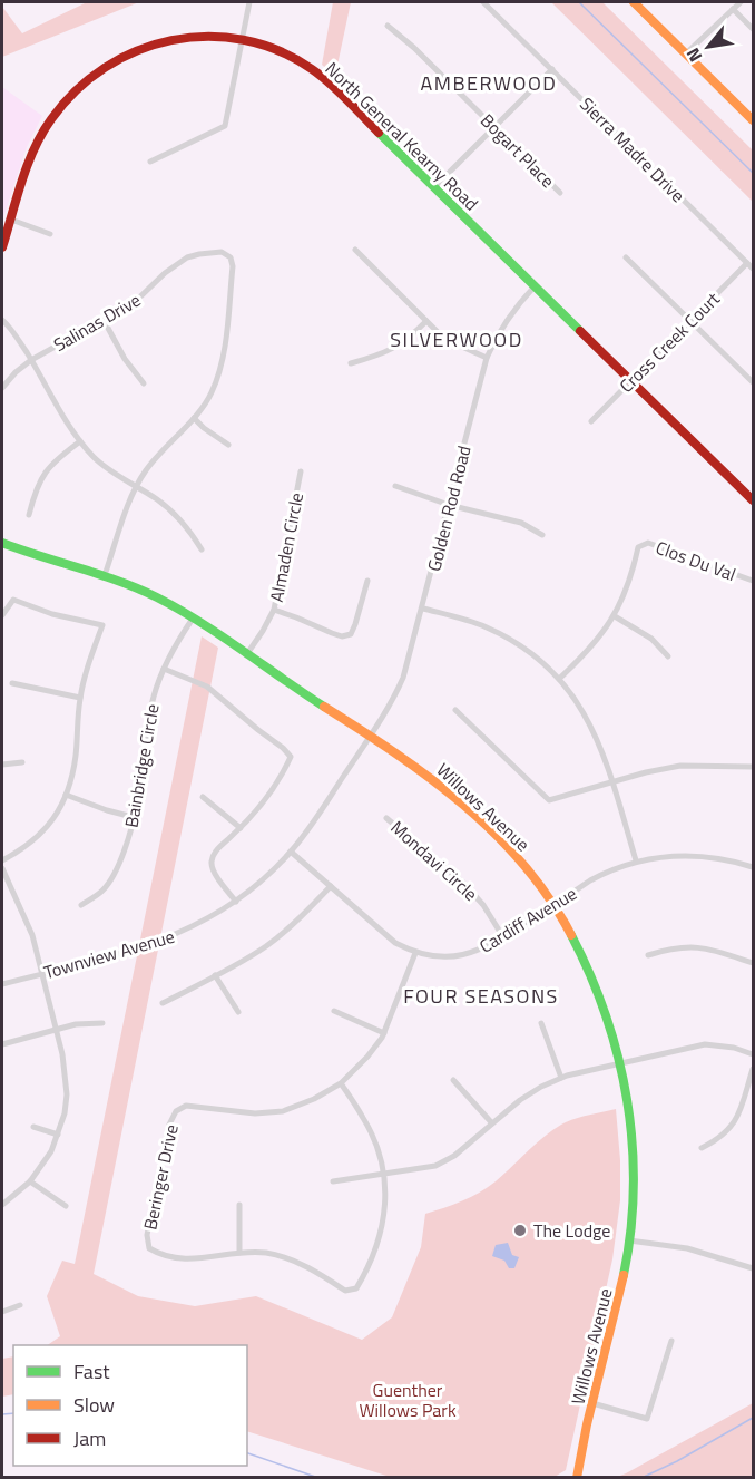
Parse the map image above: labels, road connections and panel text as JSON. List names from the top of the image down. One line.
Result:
{"streets":{"street":["North General Kearny Road","Sierra Madre Drive","Bogart Place","Salinas Drive","Cross Creek Court","Golden Rod Road","Almaden Circle","Clos Du Val","Bainbridge Circle","Willows Avenue","Mondavi Circle","Cardiff Avenue","Townview Avenue","Beringer Drive"]},"crossings":[["North General Kearny Road","Cross Creek Court"],["North General Kearny Road","Golden Rod Road"],["Sierra Madre Drive","Cross Creek Court"],["Golden Rod Road","Willows Avenue"],["Golden Rod Road","Townview Avenue"],["Almaden Circle","Willows Avenue"],["Bainbridge Circle","Willows Avenue"],["Willows Avenue","Cardiff Avenue"],["Willows Avenue","Townview Avenue"],["Mondavi Circle","Cardiff Avenue"],["Cardiff Avenue","Townview Avenue"],["Cardiff Avenue","Beringer Drive"]],"districts":["AMBERWOOD","SILVERWOOD","FOUR SEASONS"],"parks":["Guenther Willows Park"],"places":["The Lodge"],"legend":["Fast","Slow","Jam"],"north":"bottom left"}
